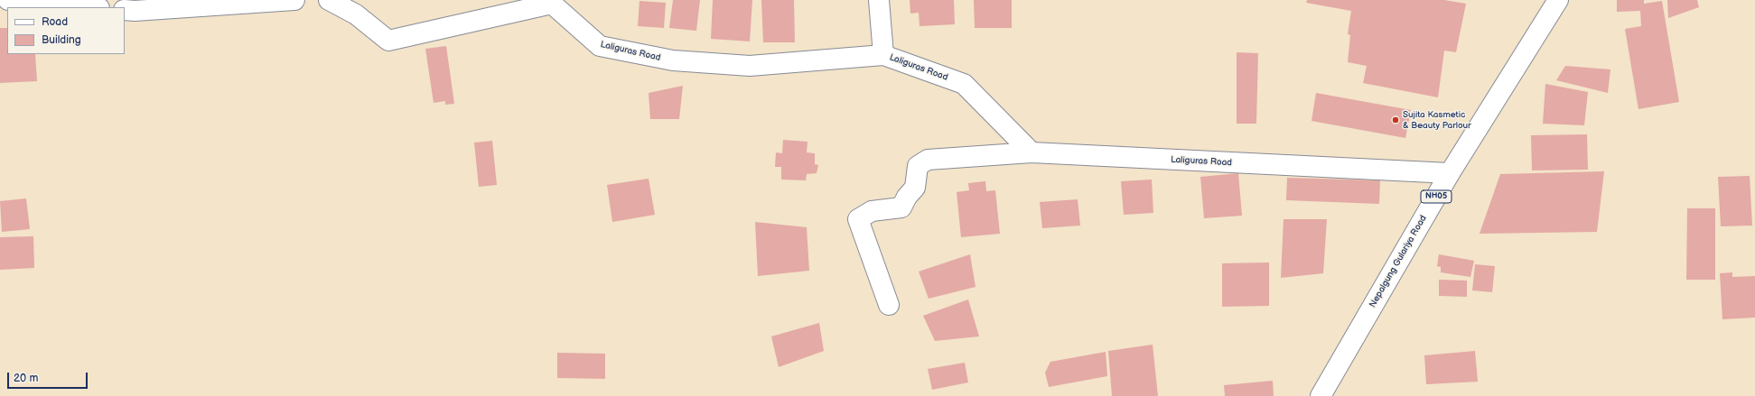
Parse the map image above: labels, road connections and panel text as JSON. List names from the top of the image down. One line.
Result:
{"streets":{"street":["Laliguras Road","NH05","Nepalgung Gulariya Road"]},"crossings":[["Laliguras Road","Nepalgung Gulariya Road"]],"places":["Sujita Kasmetic & Beauty Parlour"],"legend":["Road","Building"],"scale_bar":"20 m"}
